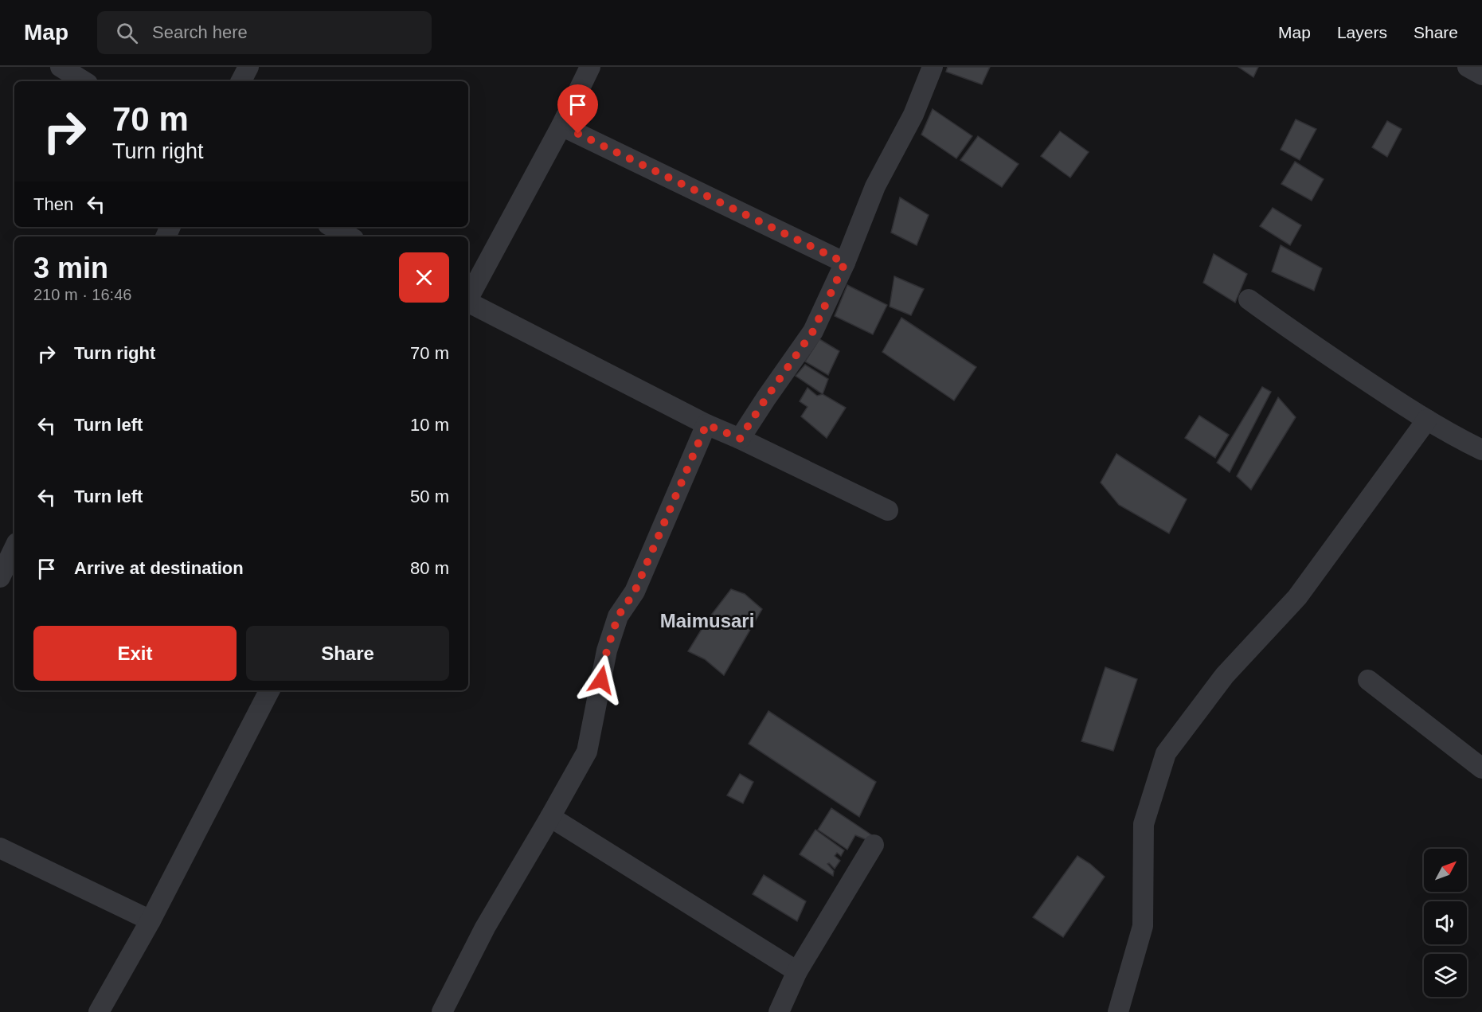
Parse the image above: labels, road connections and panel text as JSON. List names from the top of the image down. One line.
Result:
{"districts":["Maimusari"],"north":"top right","page":{"header":"Map","search":"Search here","nav":["Map","Layers","Share"],"turn":["70 m","Turn right"],"then":"Then","heading":["3 min","210 m · 16:46"],"list":[{"name":"Turn right","value":"70 m"},{"name":"Turn left","value":"10 m"},{"name":"Turn left","value":"50 m"},{"name":"Arrive at destination","value":"80 m"}],"buttons":["Exit","Share"]}}
